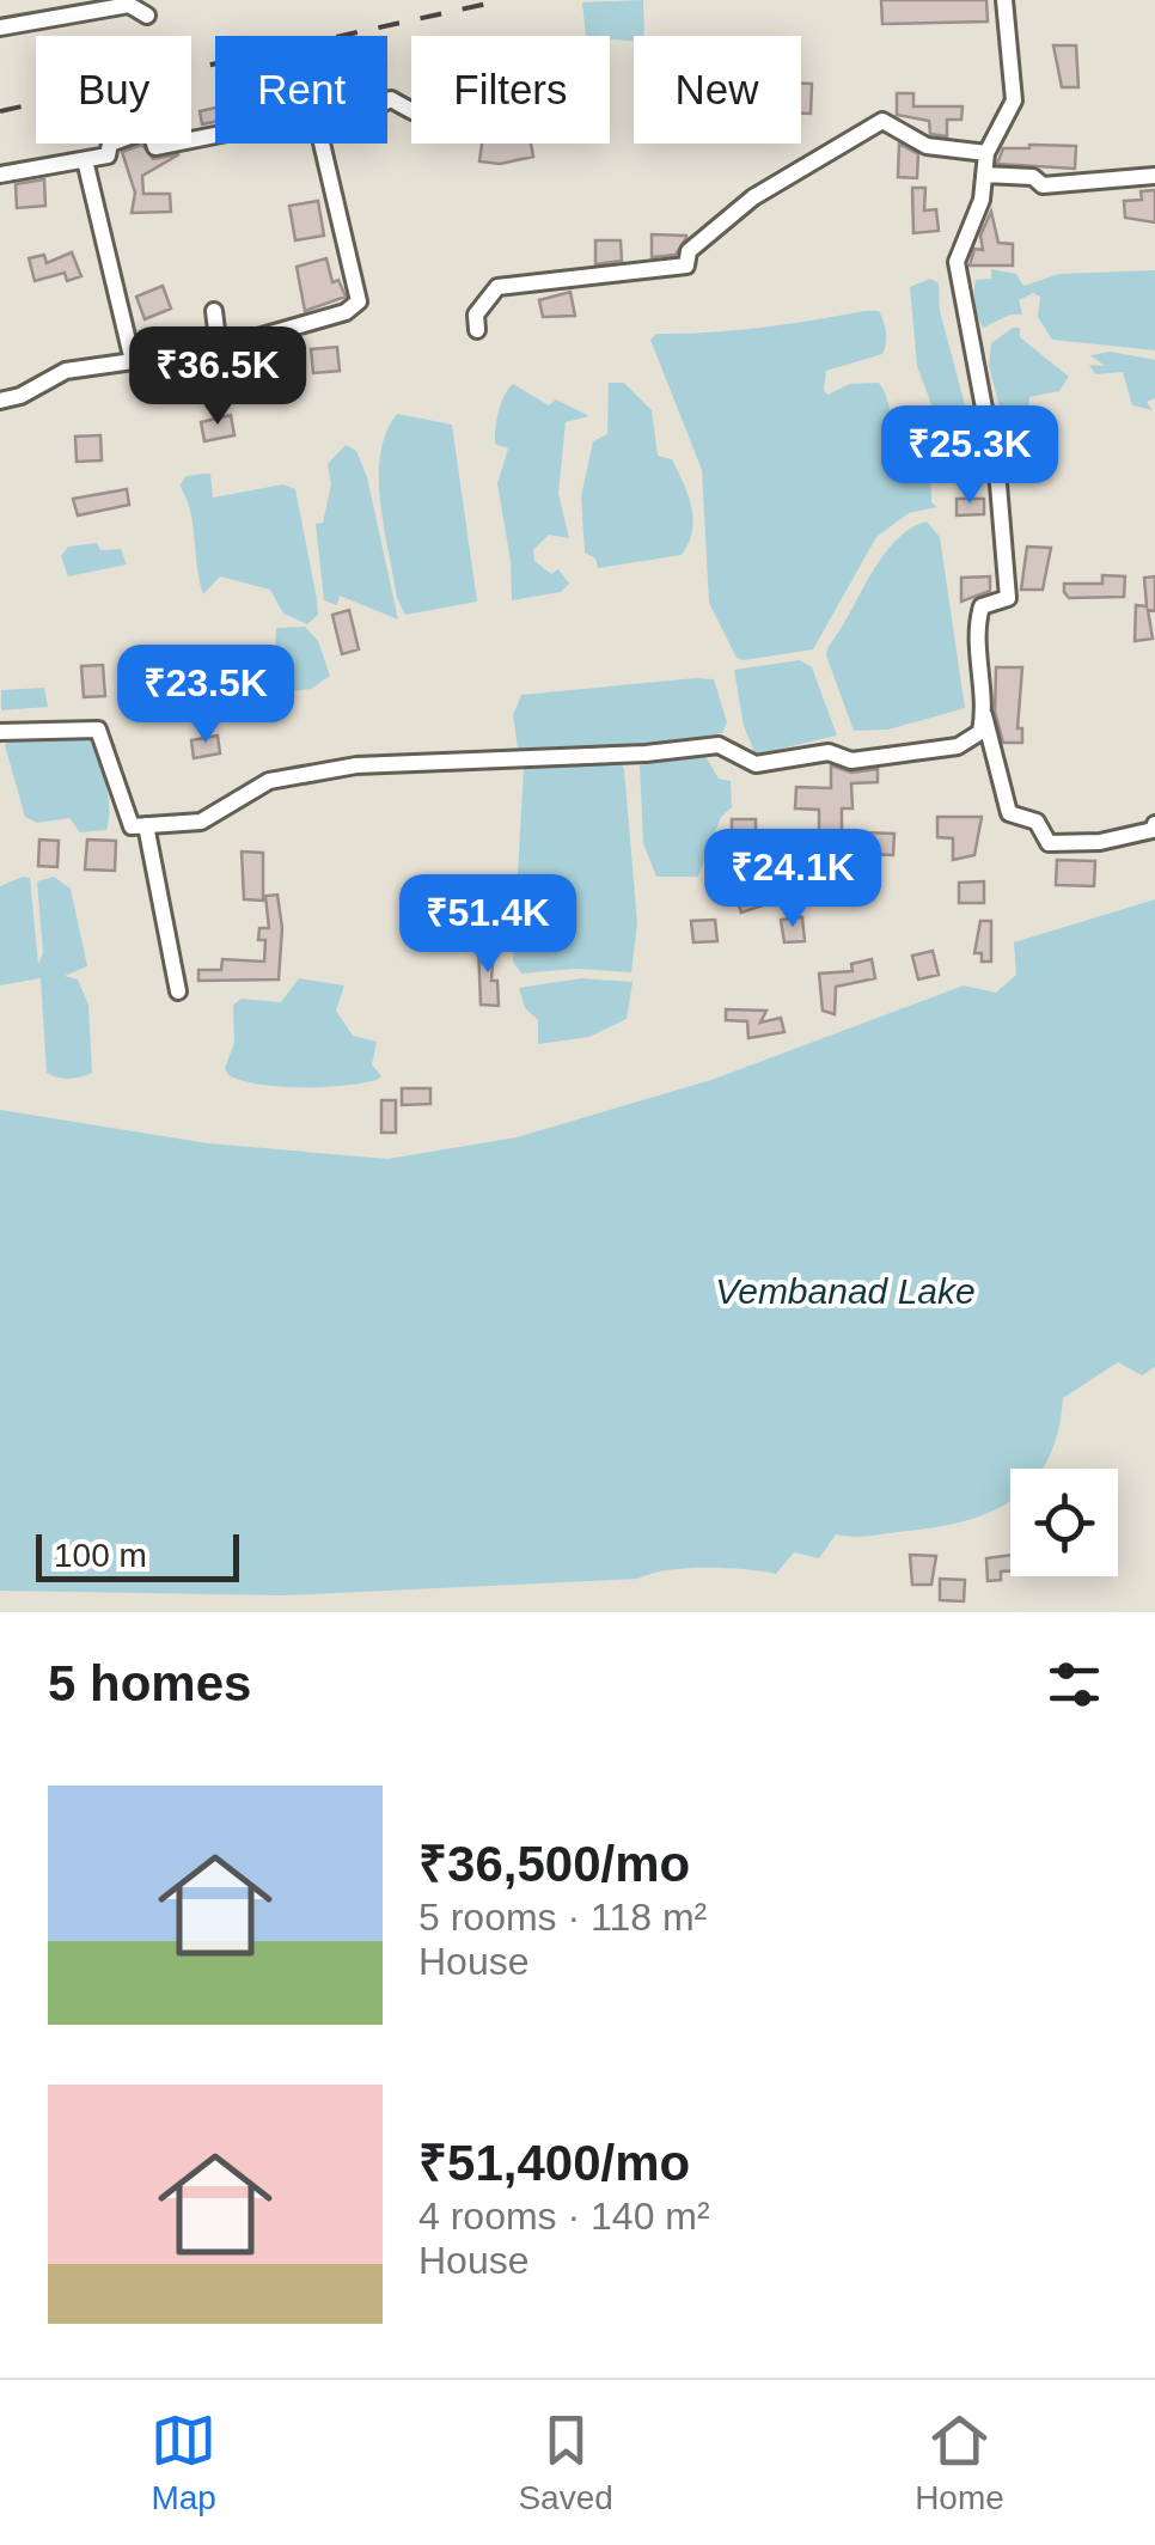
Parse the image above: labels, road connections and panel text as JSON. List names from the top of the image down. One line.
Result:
{"water":["Vembanad Lake"],"scale_bar":"100 m","page":{"chip":["Buy","Rent","Filters","New"],"price":["₹36.5K","₹25.3K","₹23.5K","₹24.1K","₹51.4K"],"scale":"100 m","heading":"5 homes","list":[{"name":"₹36,500/mo","note":"5 rooms · 118 m² · House"},{"name":"₹51,400/mo","note":"4 rooms · 140 m² · House"}],"tabs":["Map","Saved","Home"]}}
